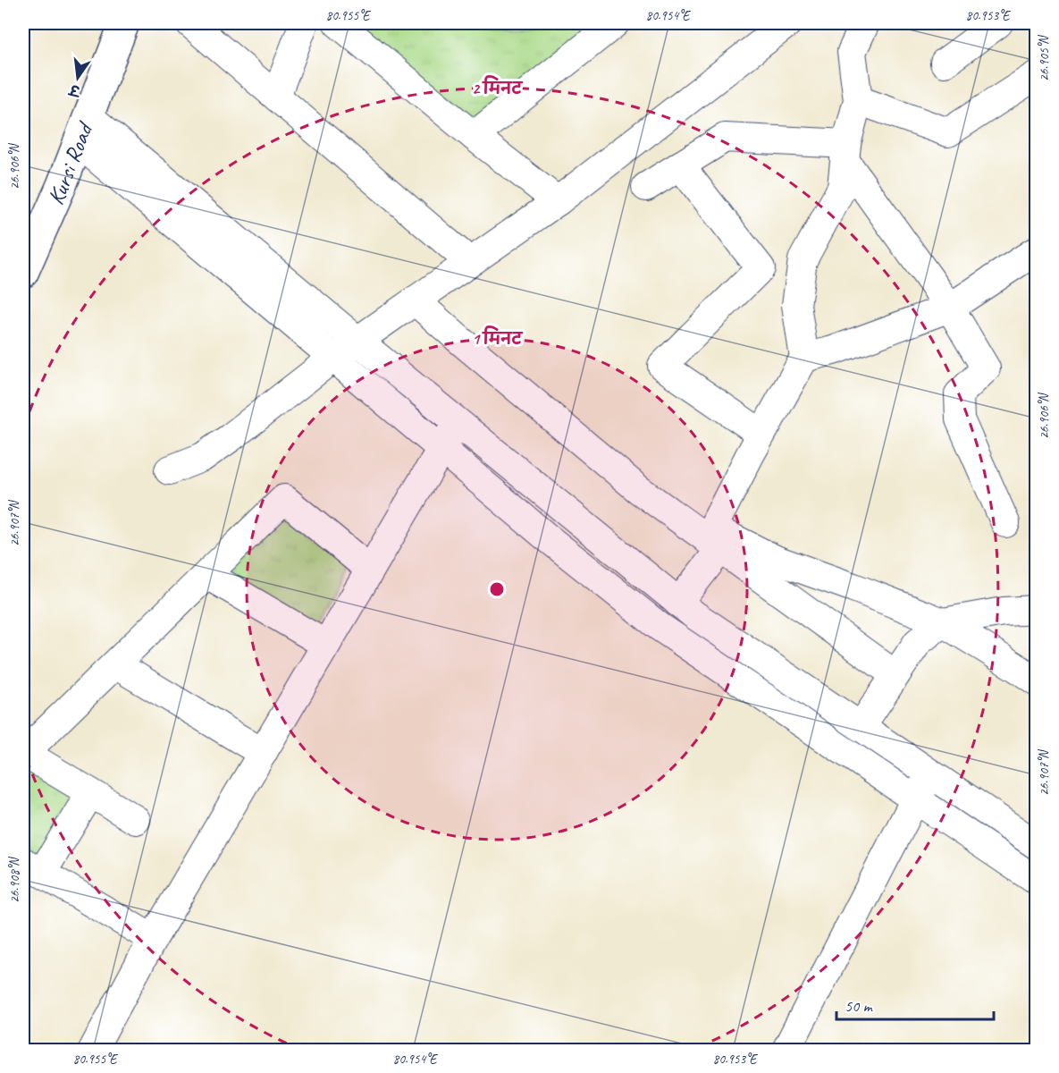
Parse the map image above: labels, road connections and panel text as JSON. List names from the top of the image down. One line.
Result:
{"streets":{"main road":["Kursi Road"]},"scale_bar":"50 m","north":"bottom","coordinates":["80.955°E","80.954°E","80.953°E","26.905°N","26.906°N","26.907°N","26.908°N"],"rings":["2 मिनट","1 मिनट"]}
